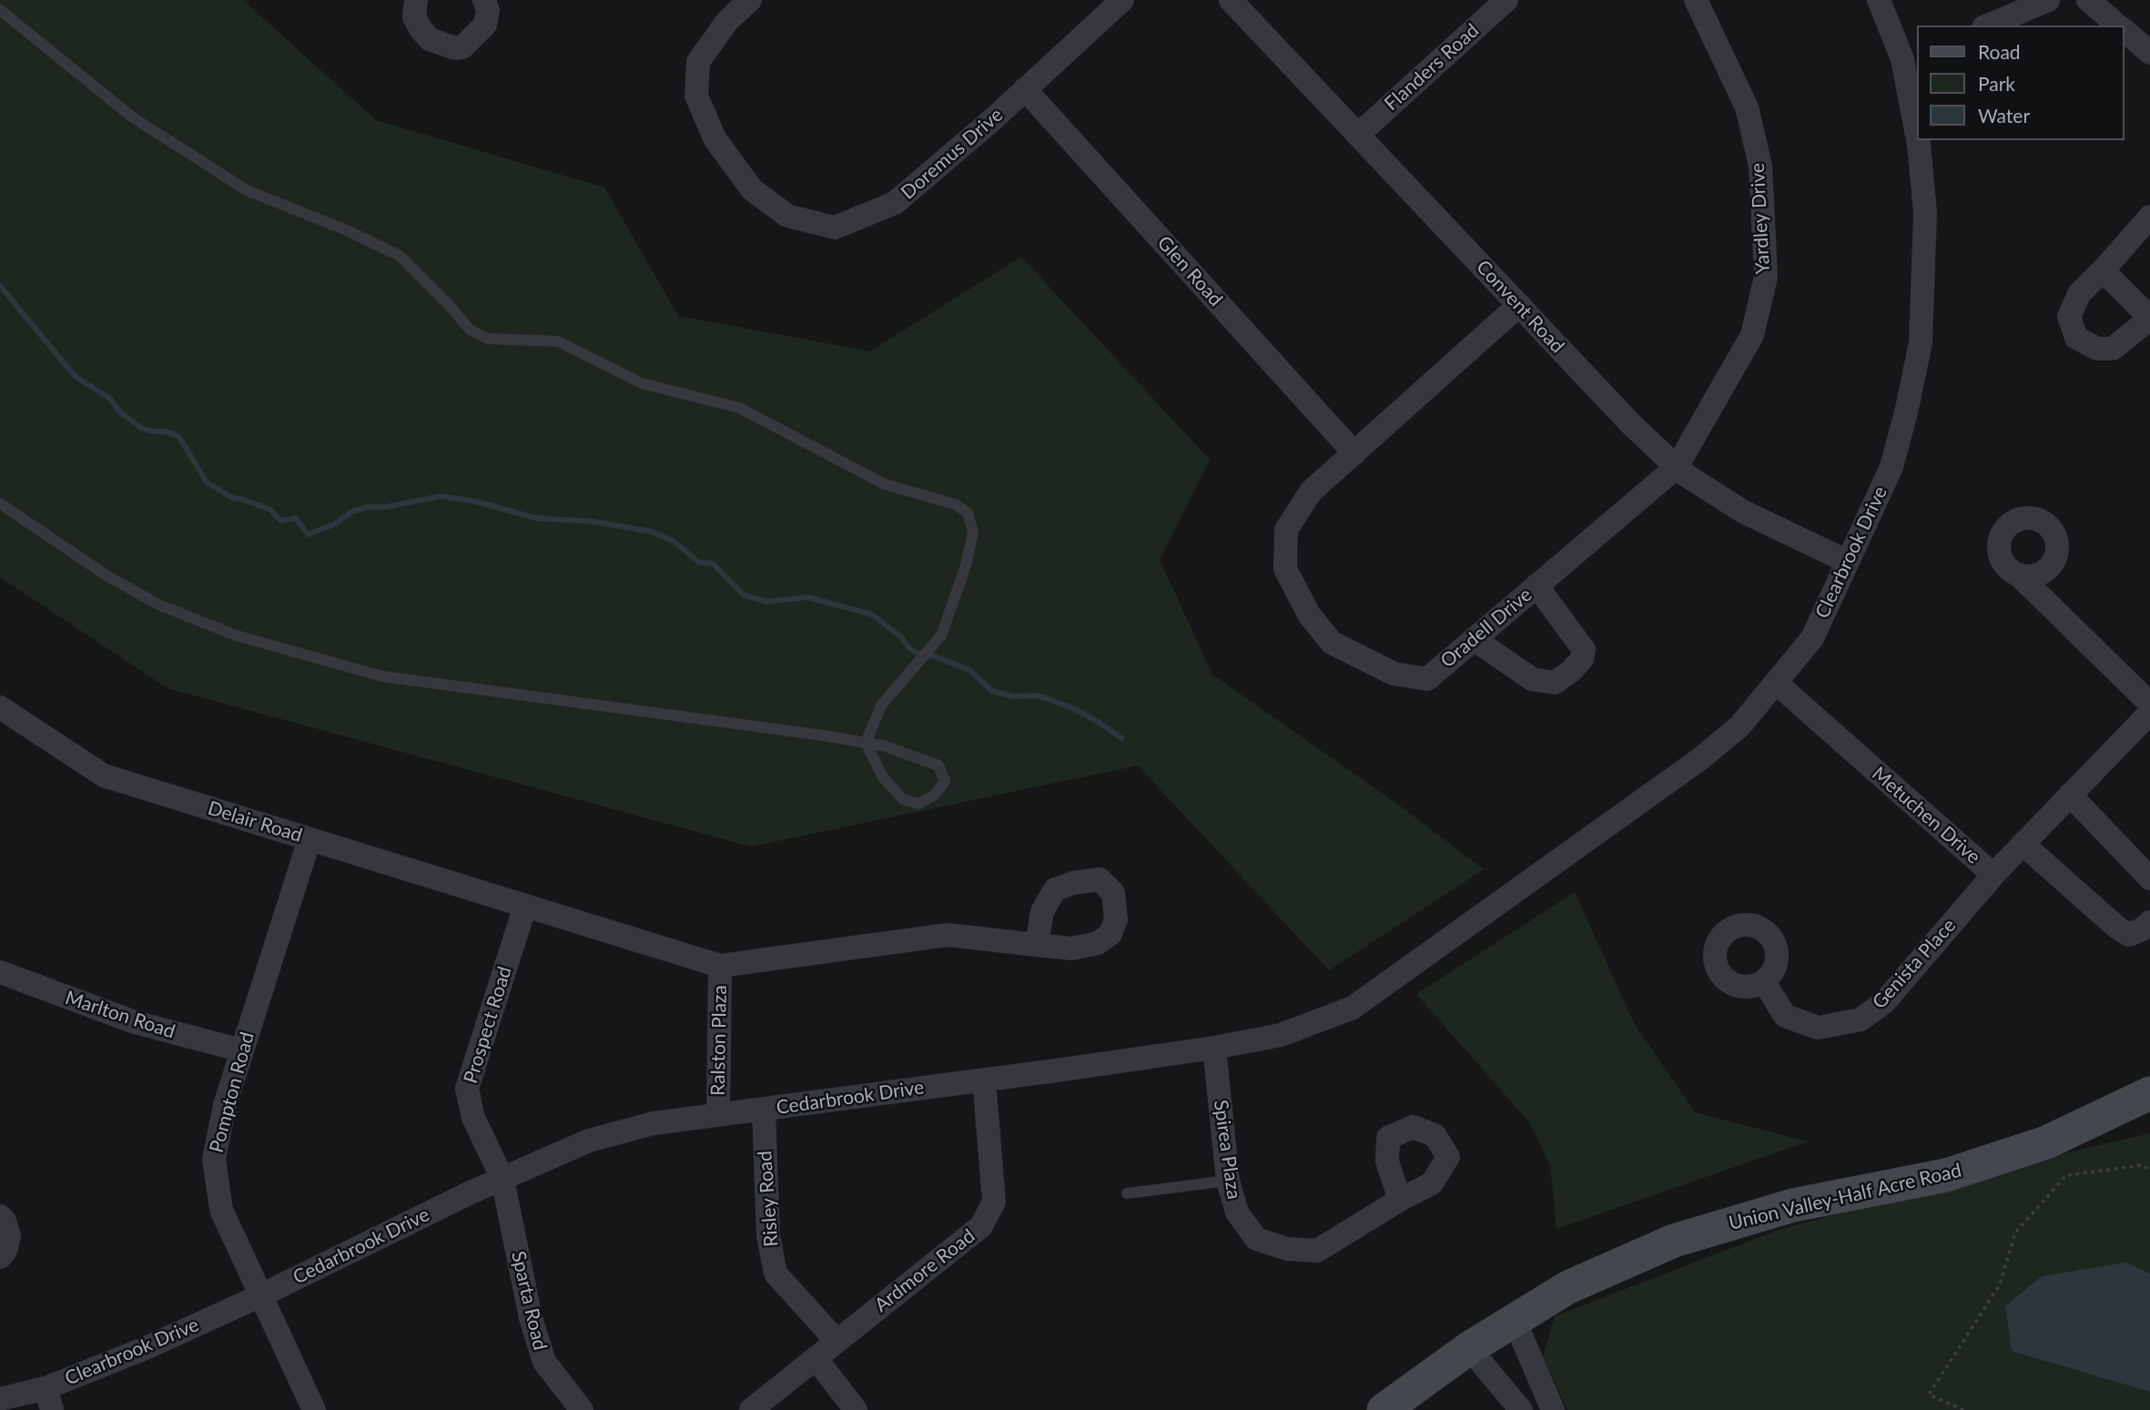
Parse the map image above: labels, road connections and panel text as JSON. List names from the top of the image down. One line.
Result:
{"streets":{"street":["Flanders Road","Doremus Drive","Yardley Drive","Glen Road","Convent Road","Clearbrook Drive","Oradell Drive","Metuchen Drive","Delair Road","Genista Place","Marlton Road","Prospect Road","Ralston Plaza","Pompton Road","Cedarbrook Drive","Spirea Plaza","Union Valley-Half Acre Road","Risley Road","Ardmore Road","Sparta Road"]},"crossings":[["Flanders Road","Convent Road"],["Doremus Drive","Glen Road"],["Yardley Drive","Convent Road"],["Yardley Drive","Oradell Drive"],["Glen Road","Oradell Drive"],["Convent Road","Clearbrook Drive"],["Convent Road","Oradell Drive"],["Clearbrook Drive","Metuchen Drive"],["Clearbrook Drive","Pompton Road"],["Clearbrook Drive","Cedarbrook Drive"],["Metuchen Drive","Genista Place"],["Delair Road","Prospect Road"],["Delair Road","Ralston Plaza"],["Delair Road","Pompton Road"],["Marlton Road","Pompton Road"],["Prospect Road","Cedarbrook Drive"],["Prospect Road","Sparta Road"],["Ralston Plaza","Cedarbrook Drive"],["Pompton Road","Cedarbrook Drive"],["Cedarbrook Drive","Spirea Plaza"],["Cedarbrook Drive","Risley Road"],["Cedarbrook Drive","Ardmore Road"],["Cedarbrook Drive","Sparta Road"],["Risley Road","Ardmore Road"]],"legend":["Road","Park","Water"]}
